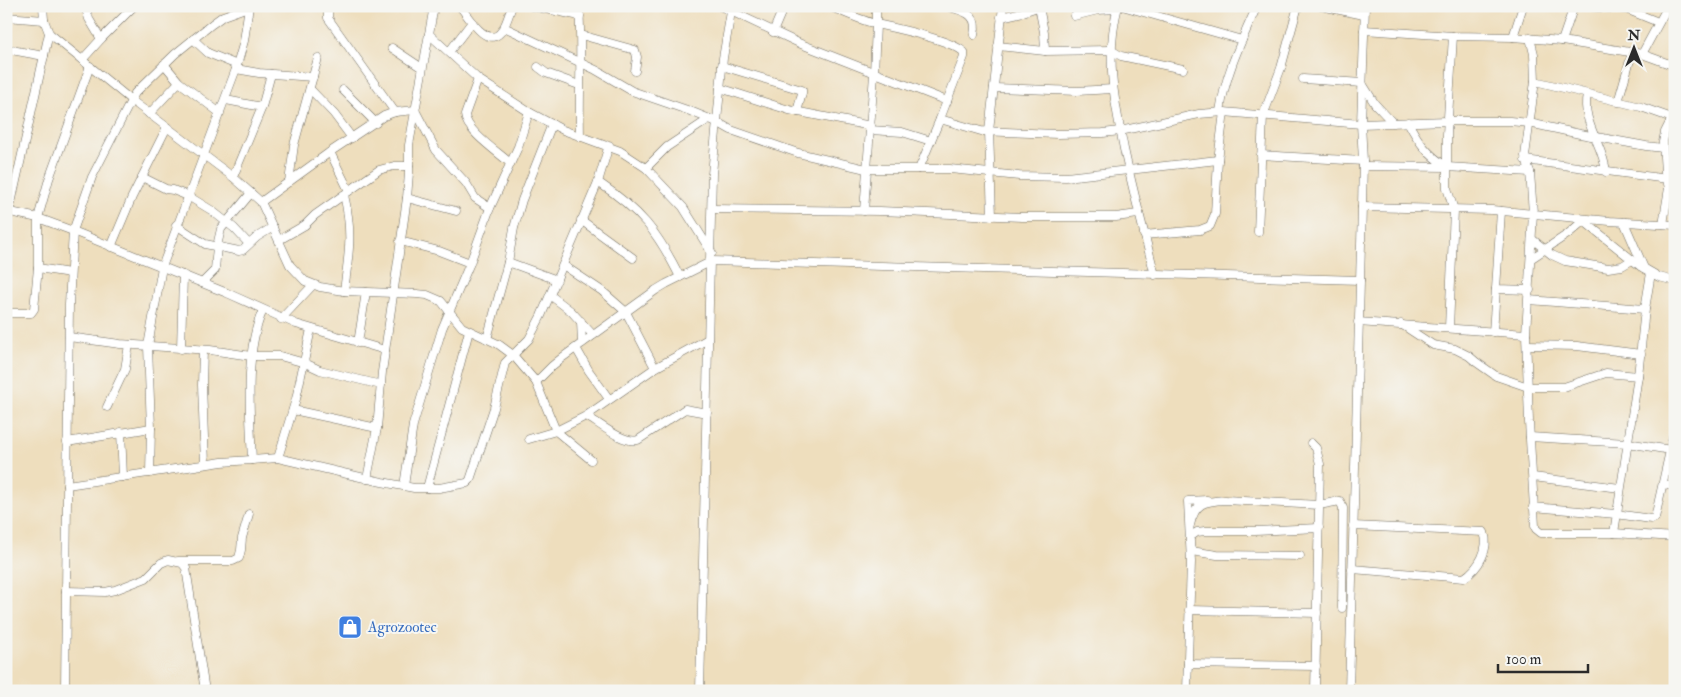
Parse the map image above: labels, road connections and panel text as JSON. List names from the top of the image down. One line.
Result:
{"places":{"shop":["Agrozootec"]},"scale_bar":"100 m","north":"top"}
